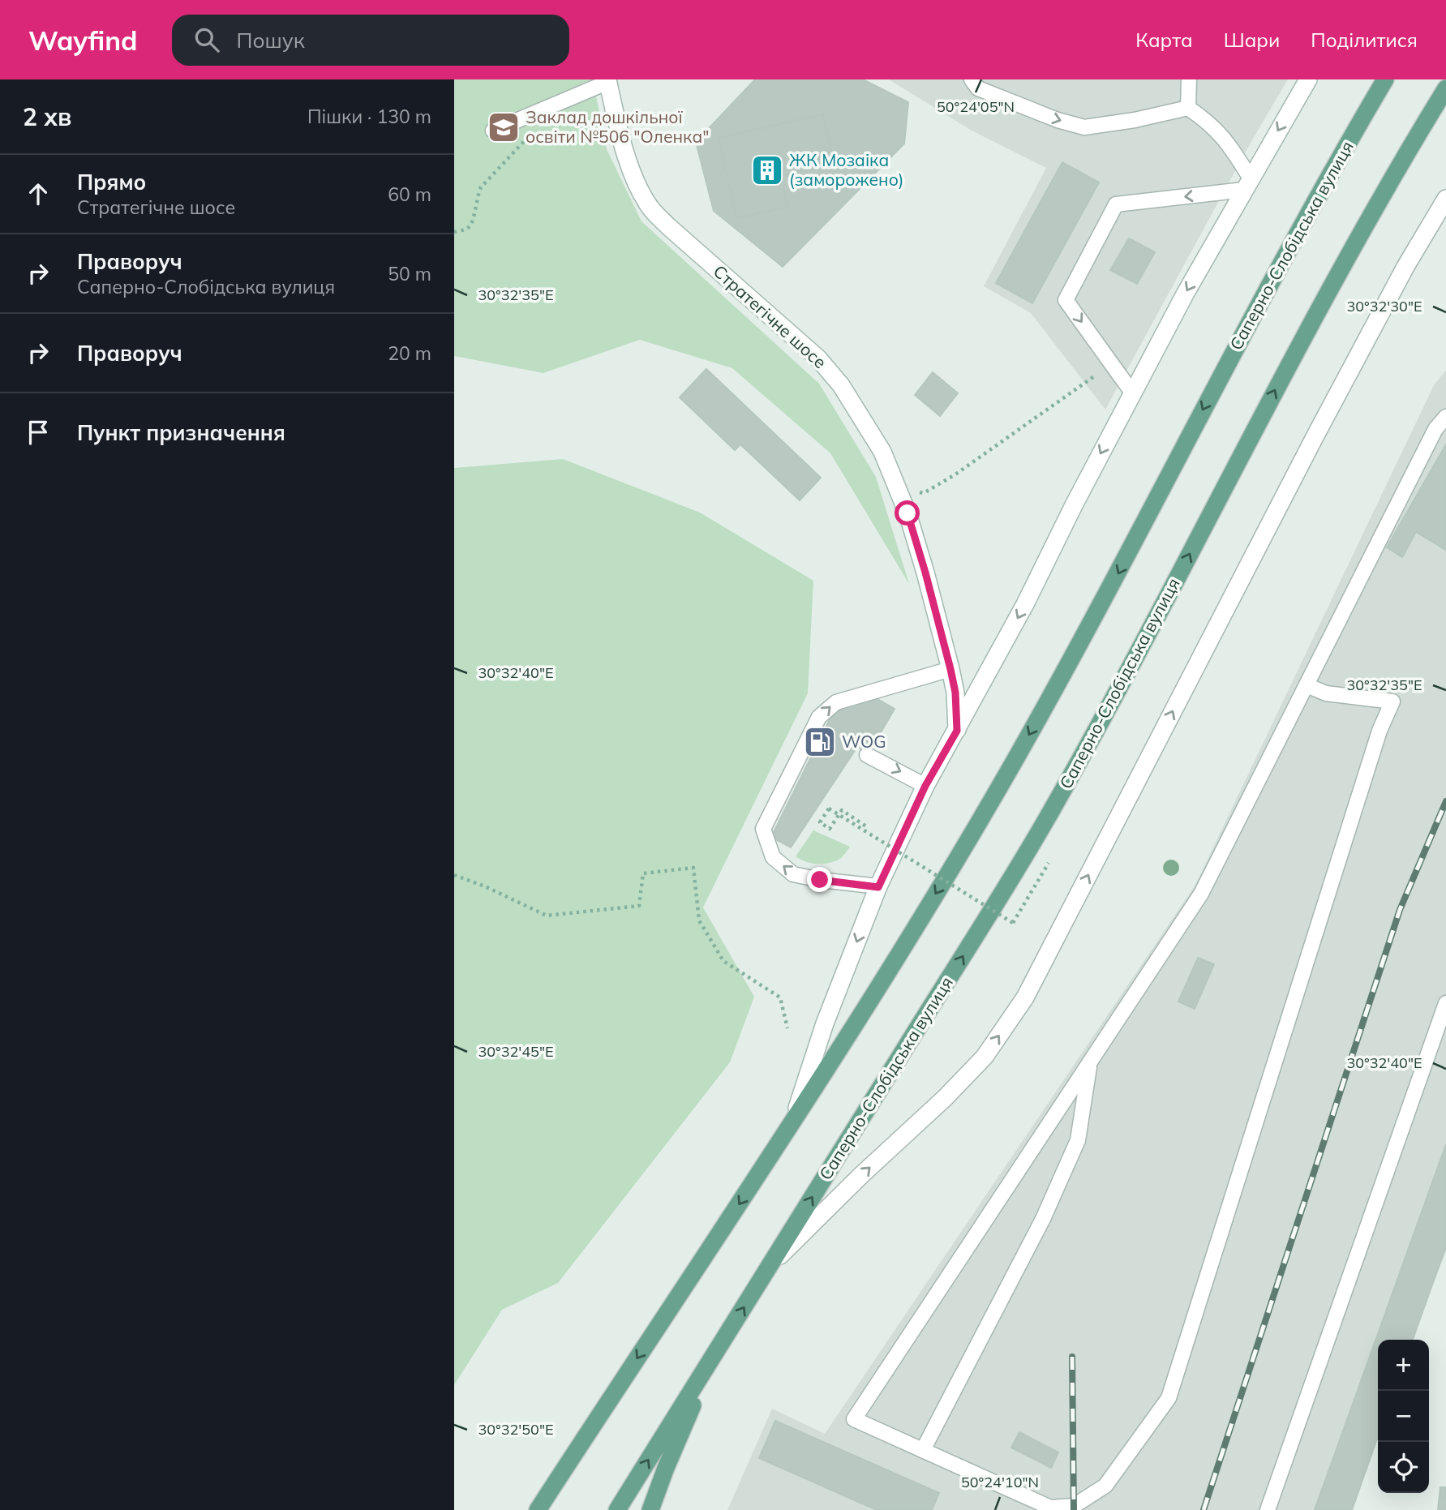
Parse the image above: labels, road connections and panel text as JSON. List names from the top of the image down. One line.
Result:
{"streets":{"main road":["Саперно-Слобідська вулиця"],"street":["Стратегічне шосе"]},"crossings":[["Саперно-Слобідська вулиця","Стратегічне шосе"]],"places":{"school or university":["Заклад дошкільної освіти №506 \"Оленка\""],"building":["ЖК Мозаіка (заморожено)"],"fuel station":["WOG"]},"page":{"header":"Wayfind","search":"Пошук","nav":["Карта","Шари","Поділитися"],"heading":["2 хв","Пішки · 130 m"],"list":[["Прямо","Стратегічне шосе","60 m"],["Праворуч","Саперно-Слобідська вулиця","50 m"],["Праворуч","20 m"],"Пункт призначення"],"map_buttons":["+","−"]},"coordinates":["50°24'05\"N","30°32'35\"E","30°32'30\"E","30°32'40\"E","30°32'45\"E","30°32'50\"E","50°24'10\"N"]}
